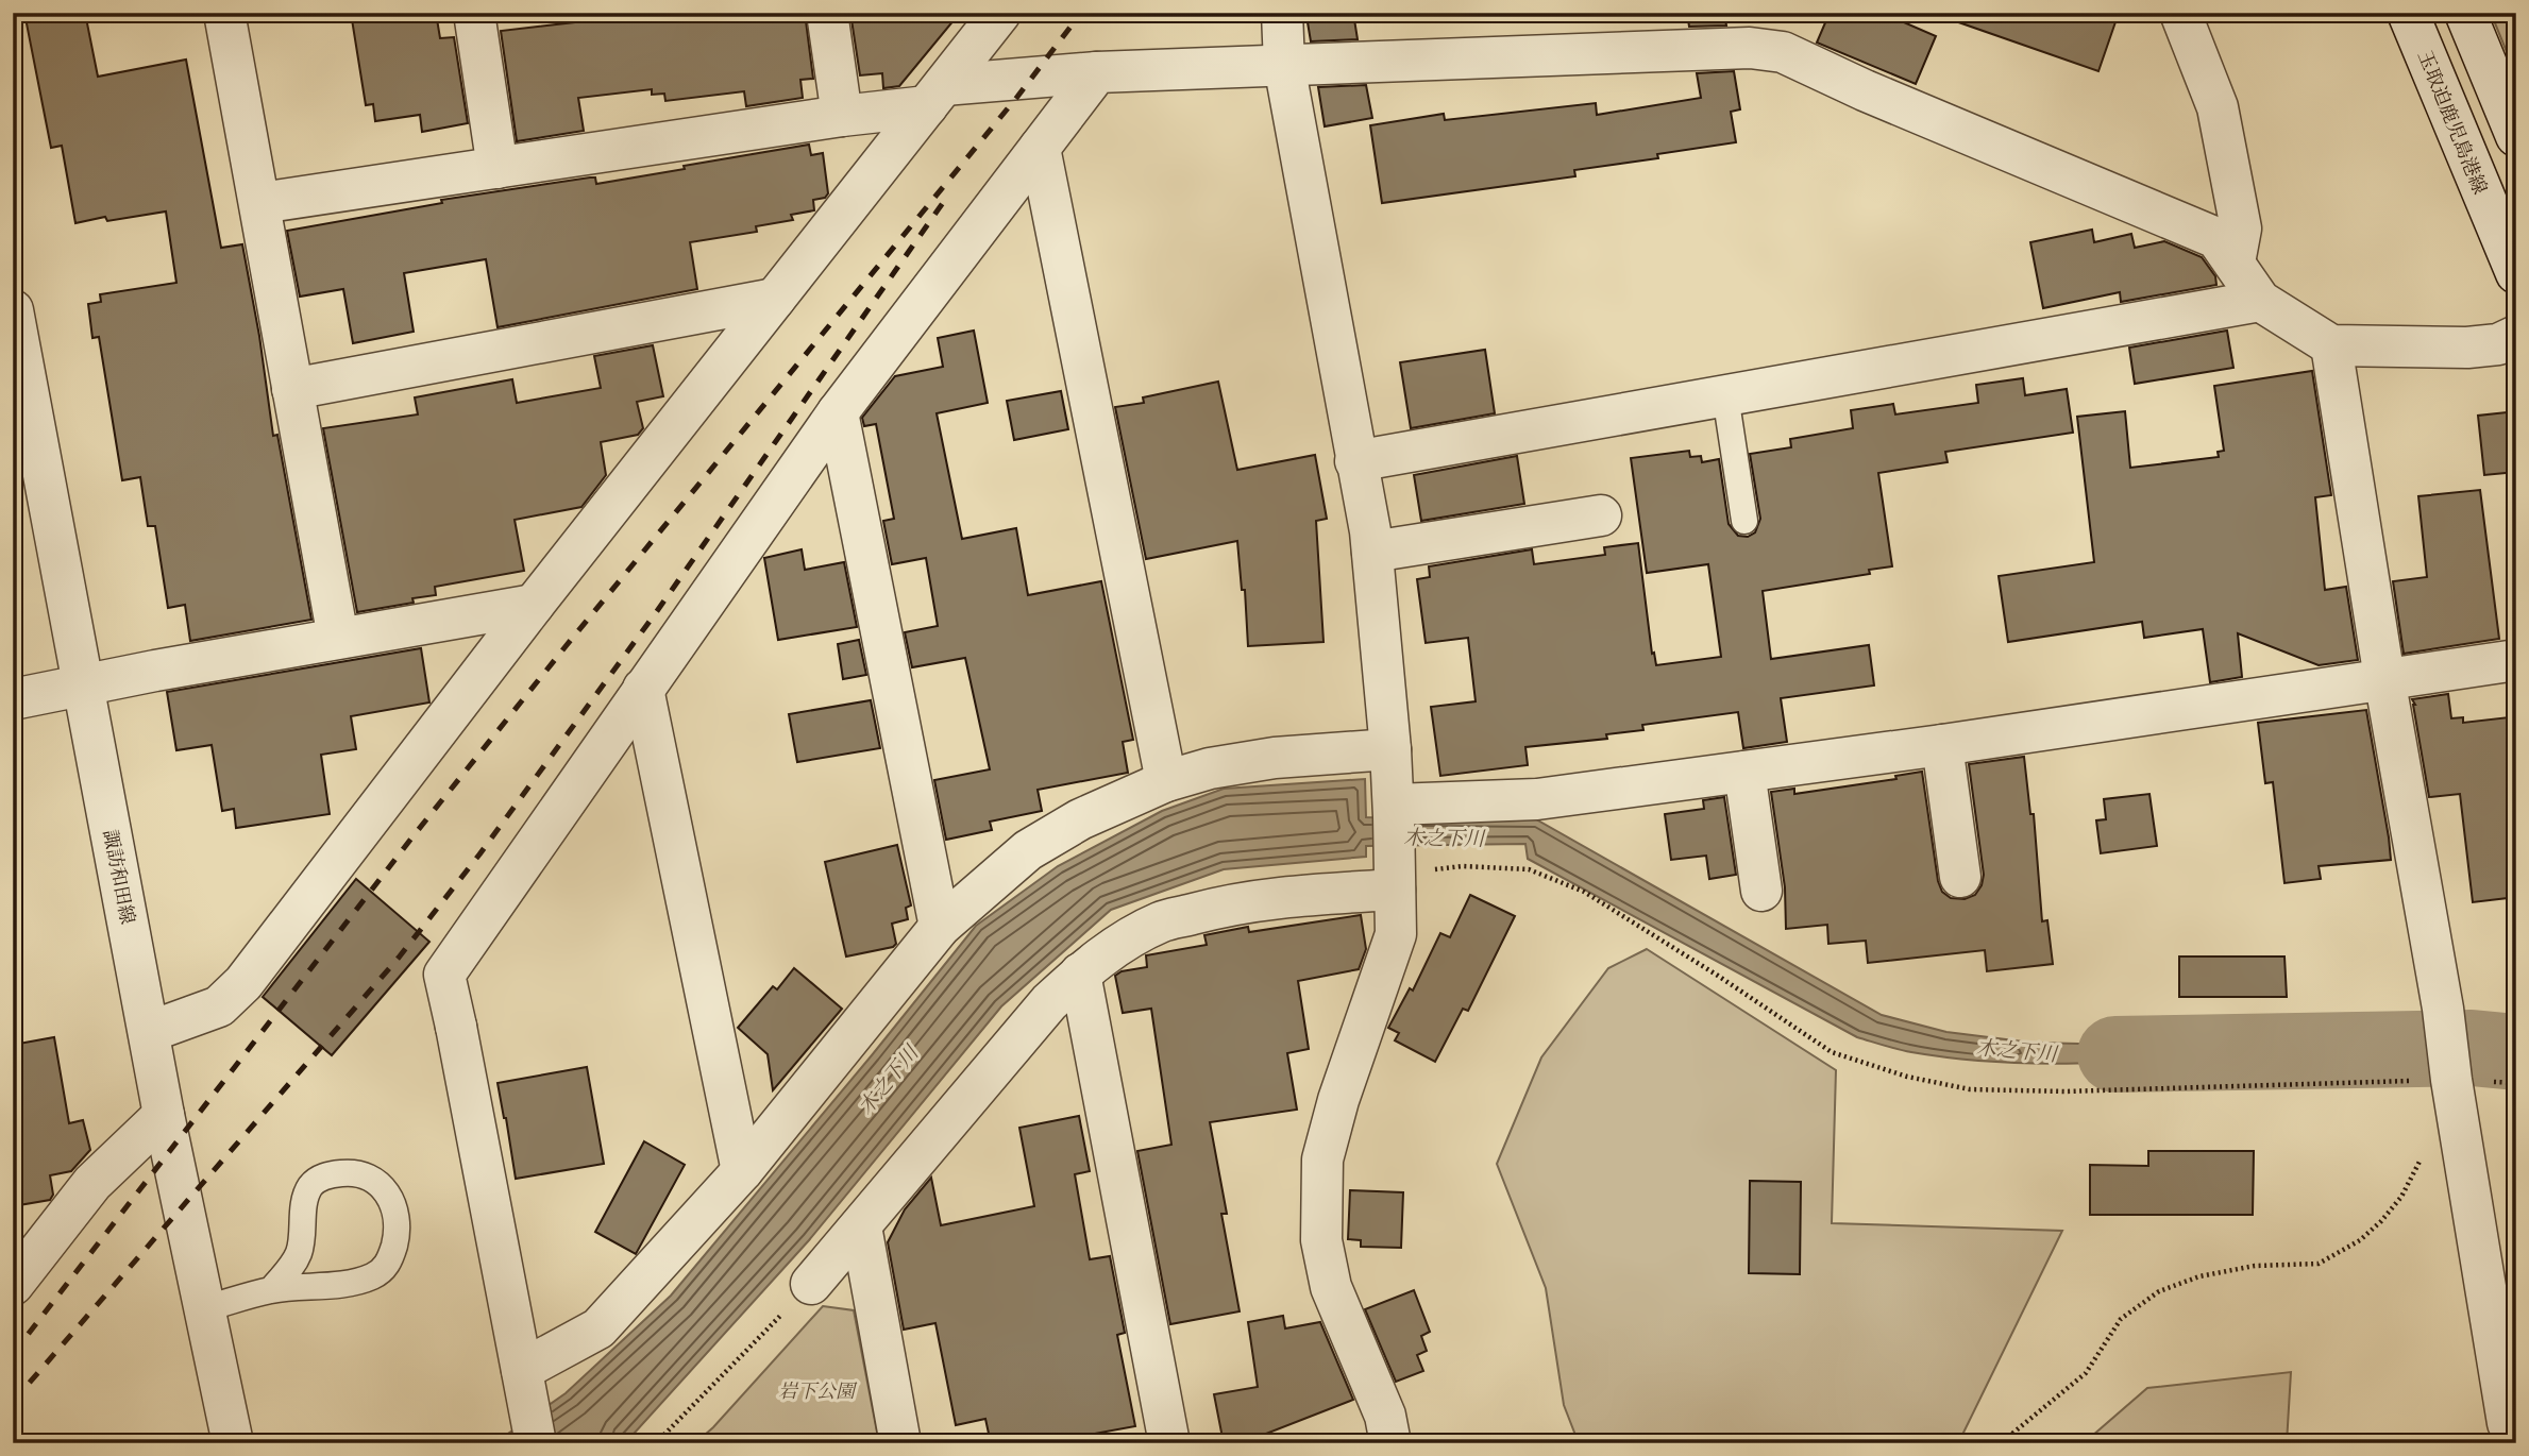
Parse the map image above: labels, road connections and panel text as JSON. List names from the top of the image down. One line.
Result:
{"streets":{"street":["玉取迫鹿児島港線","諏訪和田線"]},"water":["木之下川"],"parks":["岩下公園"]}
